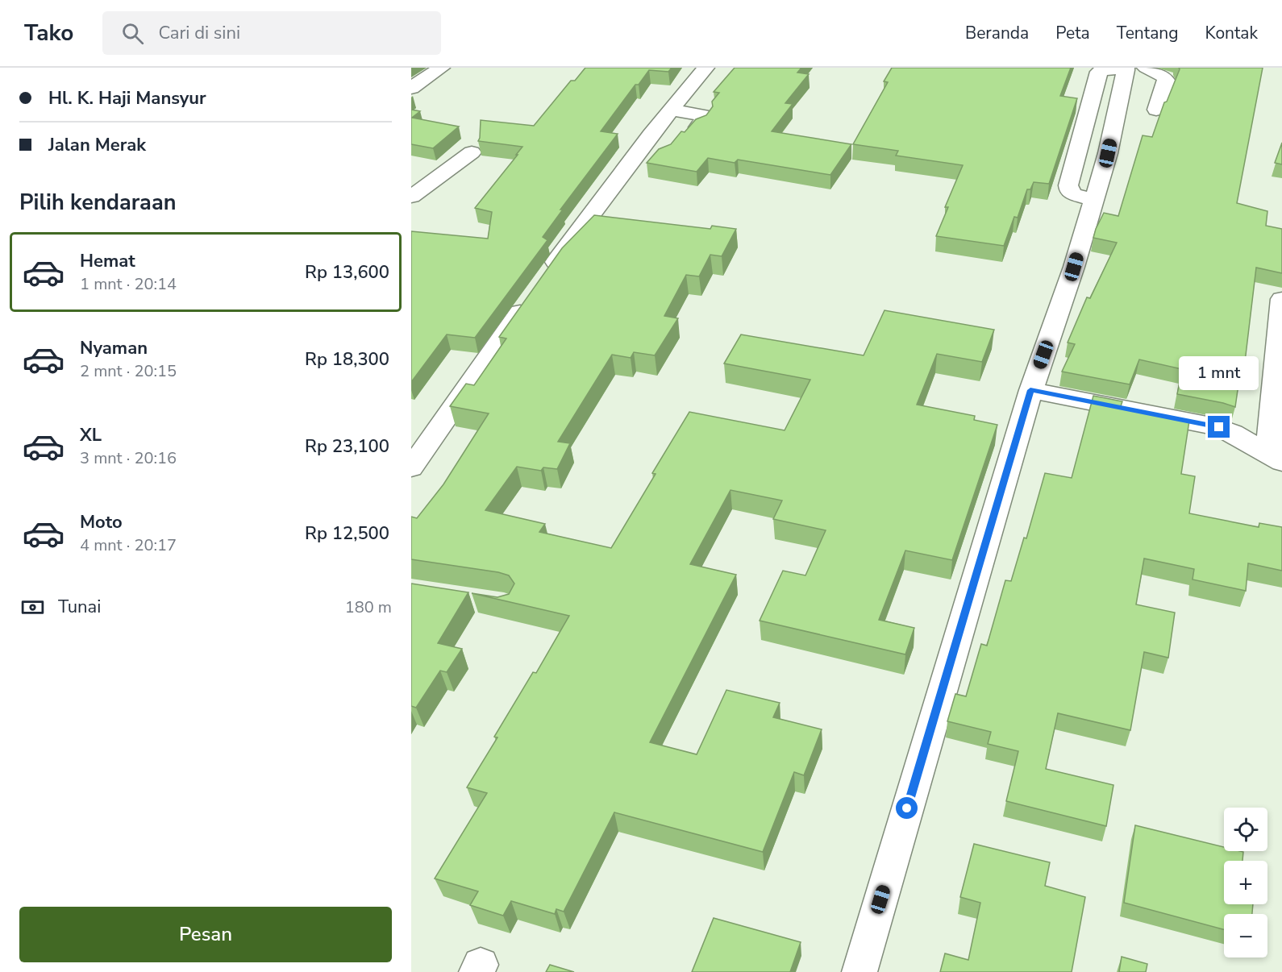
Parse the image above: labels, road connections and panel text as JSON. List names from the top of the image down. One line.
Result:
{"page":{"header":"Tako","search":"Cari di sini","nav":["Beranda","Peta","Tentang","Kontak"],"banner":["Hl. K. Haji Mansyur","Jalan Merak"],"heading":"Pilih kendaraan","list":[{"name":"Hemat","note":"1 mnt · 20:14","value":"Rp 13,600"},{"name":"Nyaman","note":"2 mnt · 20:15","value":"Rp 18,300"},{"name":"XL","note":"3 mnt · 20:16","value":"Rp 23,100"},{"name":"Moto","note":"4 mnt · 20:17","value":"Rp 12,500"}],"bubble":"1 mnt","pay":["Tunai","180 m"],"map_buttons":["+","−"],"buttons":"Pesan"}}
